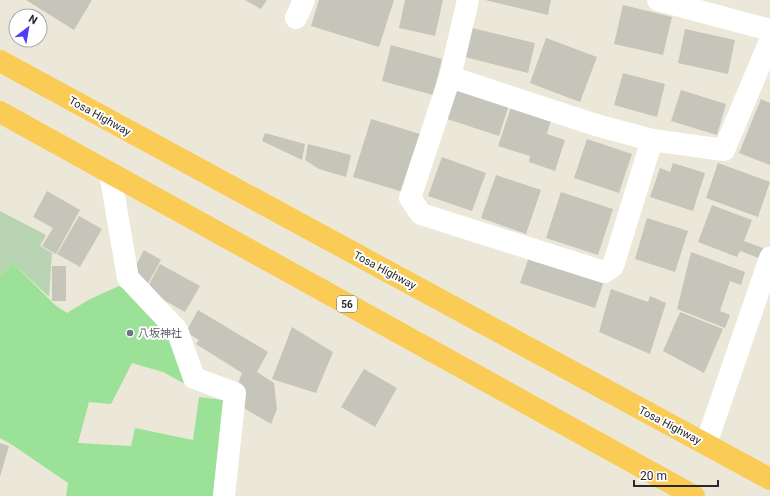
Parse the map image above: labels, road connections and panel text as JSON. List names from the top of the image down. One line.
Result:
{"streets":{"highway":["Tosa Highway","56"]},"places":["八坂神社"],"scale_bar":"20 m","north":"top right"}
